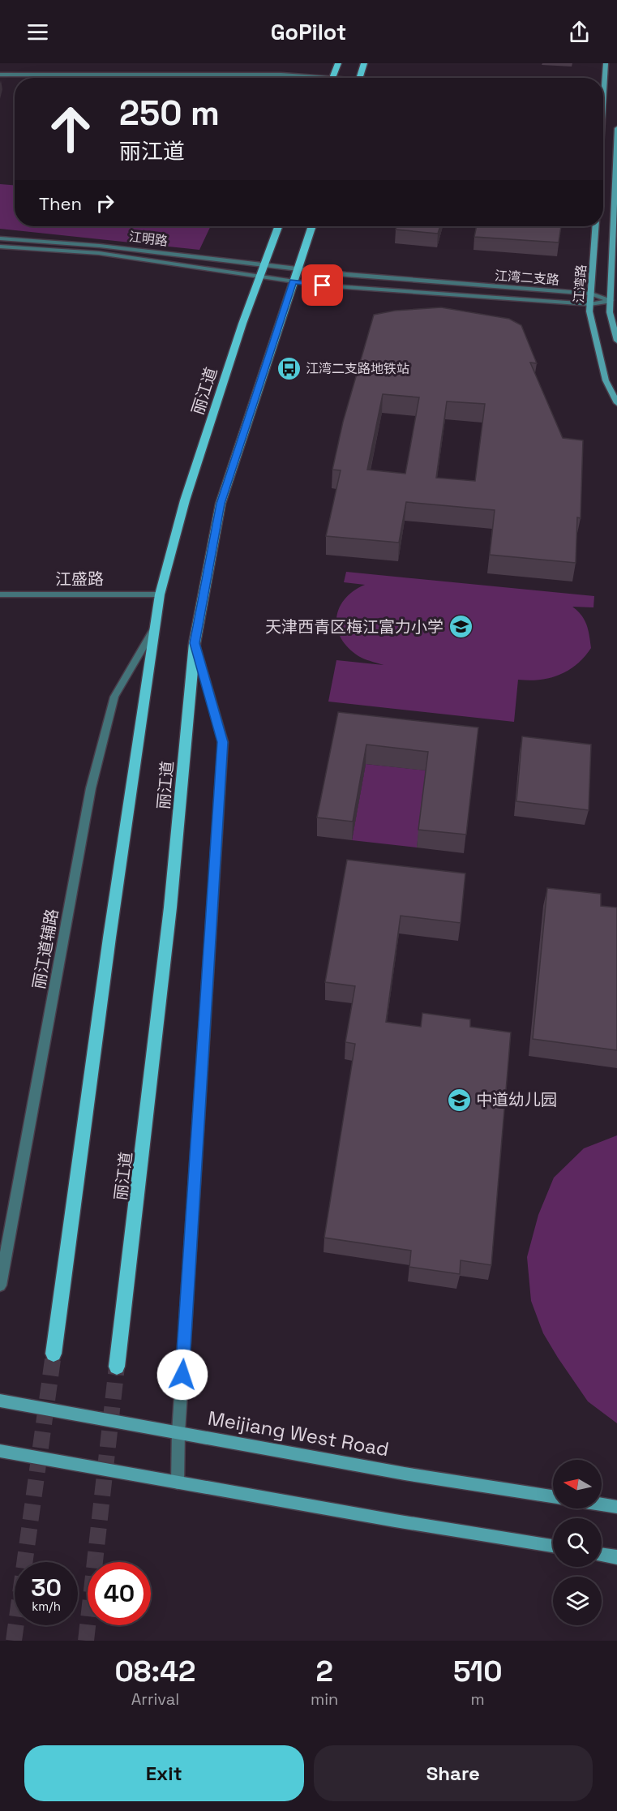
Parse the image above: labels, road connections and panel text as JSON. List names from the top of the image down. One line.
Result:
{"streets":{"main road":["江湾路","丽江道","Meijiang West Road"],"street":["江明路","江湾二支路","江盛路","丽江道辅路"]},"crossings":[["江明路","江湾二支路"],["江明路","丽江道"],["江湾二支路","江湾路"],["江湾二支路","丽江道"],["丽江道","江盛路"],["丽江道","丽江道辅路"]],"places":{"bus stop":["江湾二支路地铁站"],"school or university":["天津西青区梅江富力小学","中道幼儿园"]},"north":"left","page":{"header":"GoPilot","turn":["250 m","丽江道"],"then":"Then","speed":"30 km/h","limit":"40","eta":["08:42","Arrival","2","min","510","m"],"buttons":["Exit","Share"]}}
